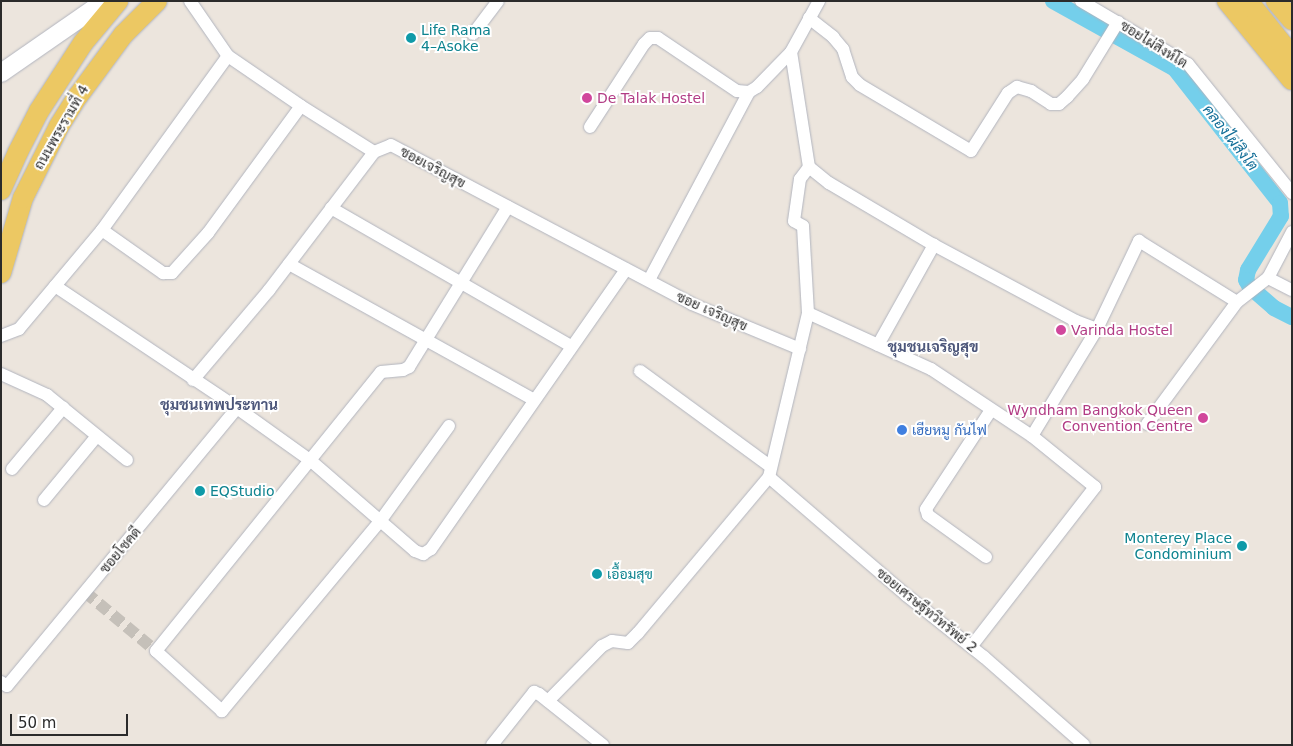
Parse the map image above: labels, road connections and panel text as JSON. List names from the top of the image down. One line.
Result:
{"streets":{"main road":["ถนนพระรามที่ 4"],"street":["ซอยไผ่สิงห์โต","ซอยเจริญสุข","ซอย เจริญสุข","ซอยโชคดี","ซอยเศรษฐีทวีทรัพย์ 2"]},"crossings":[["ซอยเจริญสุข","ซอย เจริญสุข"]],"districts":["ชุมชนเจริญสุข","ชุมชนเทพประทาน"],"water":["คลองไผ่สิงโต"],"places":["Life Rama 4–Asoke","De Talak Hostel","Varinda Hostel","Wyndham Bangkok Queen Convention Centre","เฮียหมู กันไฟ","EQStudio","Monterey Place Condominium","เอื้อมสุข"],"scale_bar":"50 m"}
